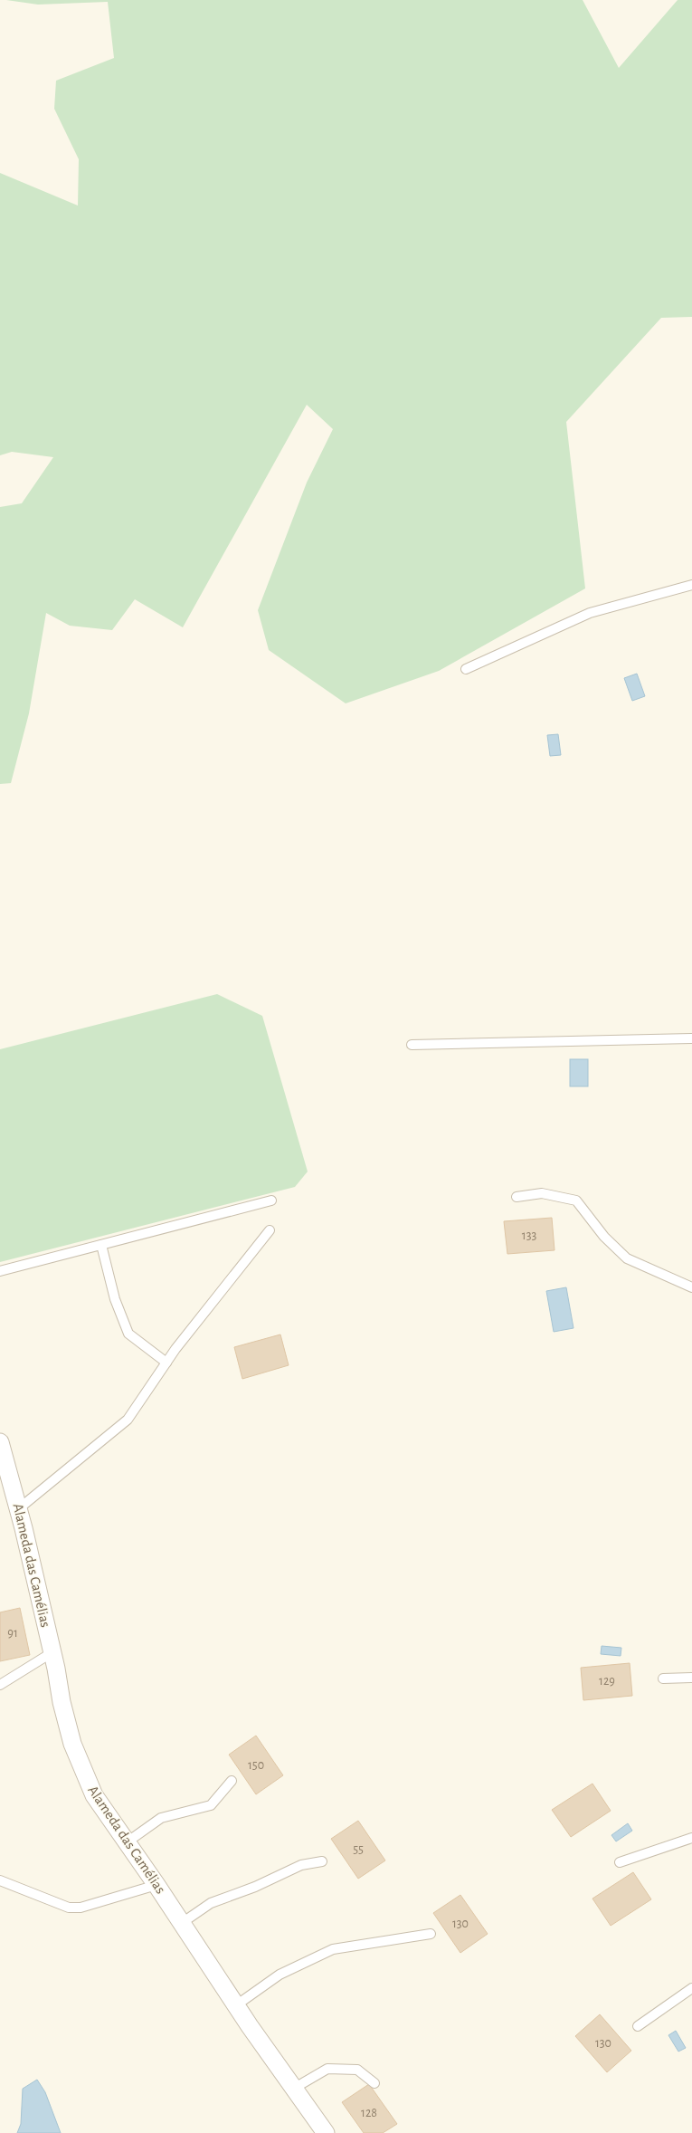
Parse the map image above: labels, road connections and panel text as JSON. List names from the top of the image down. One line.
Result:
{"streets":{"street":["Alameda das Camélias"]},"house_numbers":["133","91","129","150","55","130","130","128"]}
